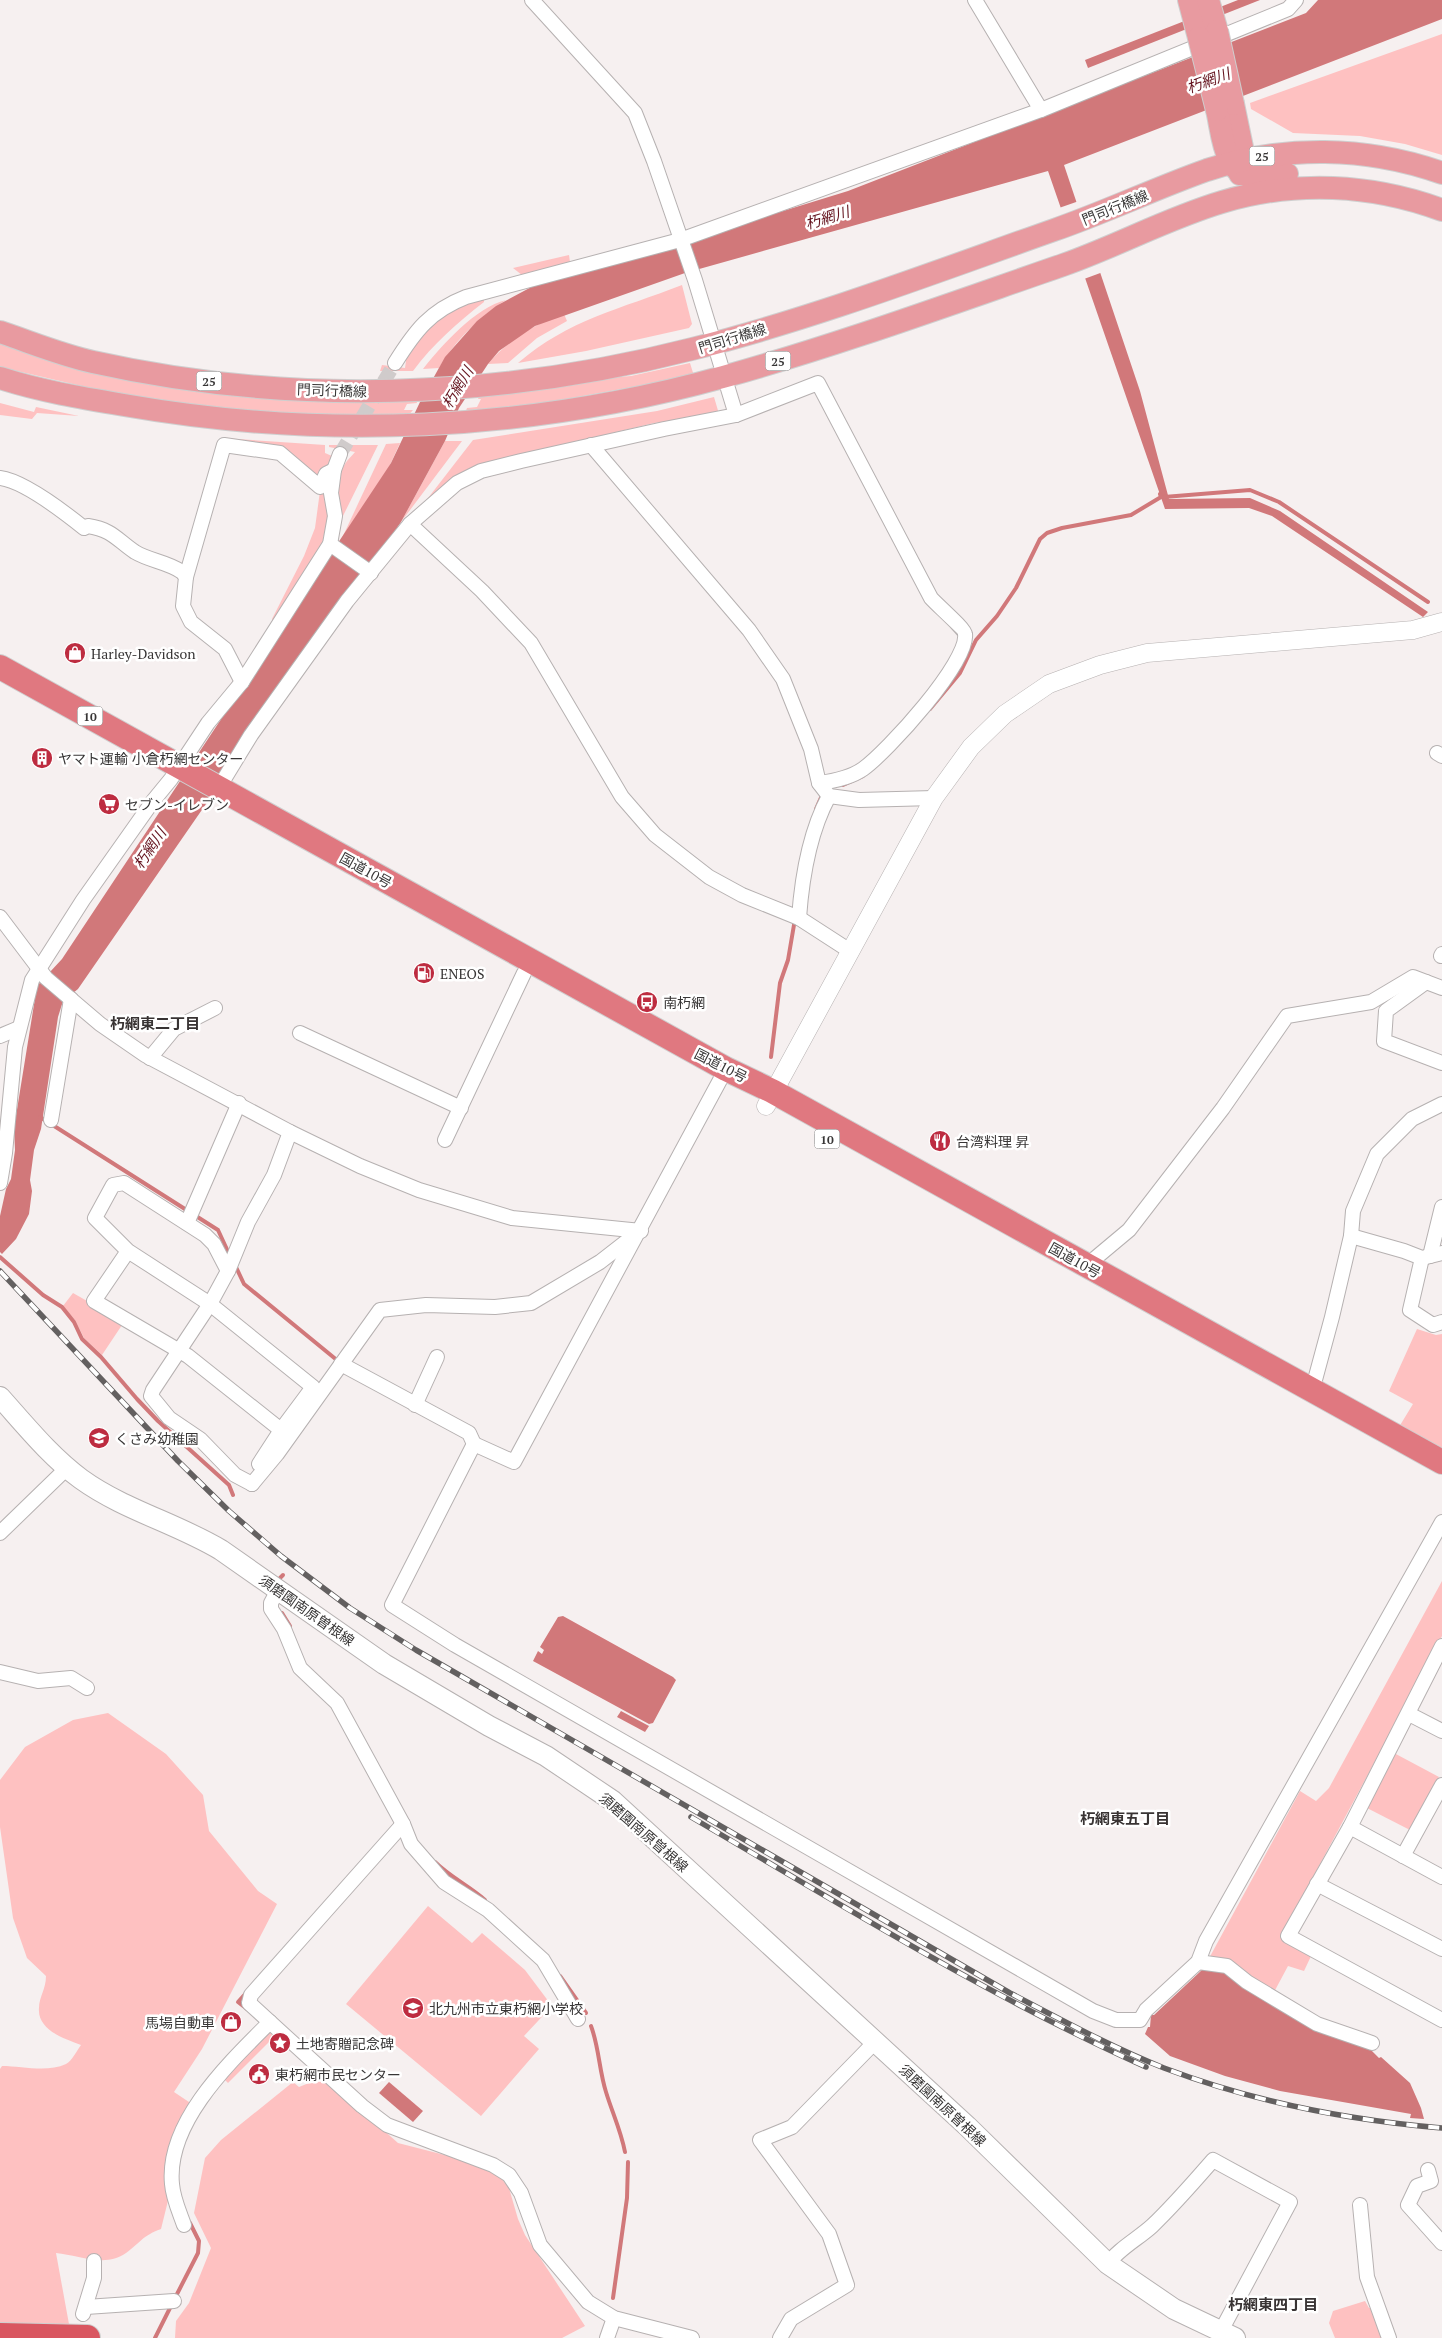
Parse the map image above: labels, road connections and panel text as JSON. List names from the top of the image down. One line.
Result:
{"streets":{"highway":["10","国道10号"],"main road":["25","門司行橋線","須磨園南原曽根線"]},"districts":["朽網東二丁目","朽網東五丁目","朽網東四丁目"],"water":["朽網川"],"places":{"shop":["Harley-Davidson","馬場自動車"],"building":["ヤマト運輸 小倉朽網センター"],"supermarket":["セブン-イレブン"],"fuel station":["ENEOS"],"bus stop":["南朽網"],"restaurant":["台湾料理 昇"],"school or university":["くさみ幼稚園","北九州市立東朽網小学校"],"place":["土地寄贈記念碑"],"public building":["東朽網市民センター"]}}
